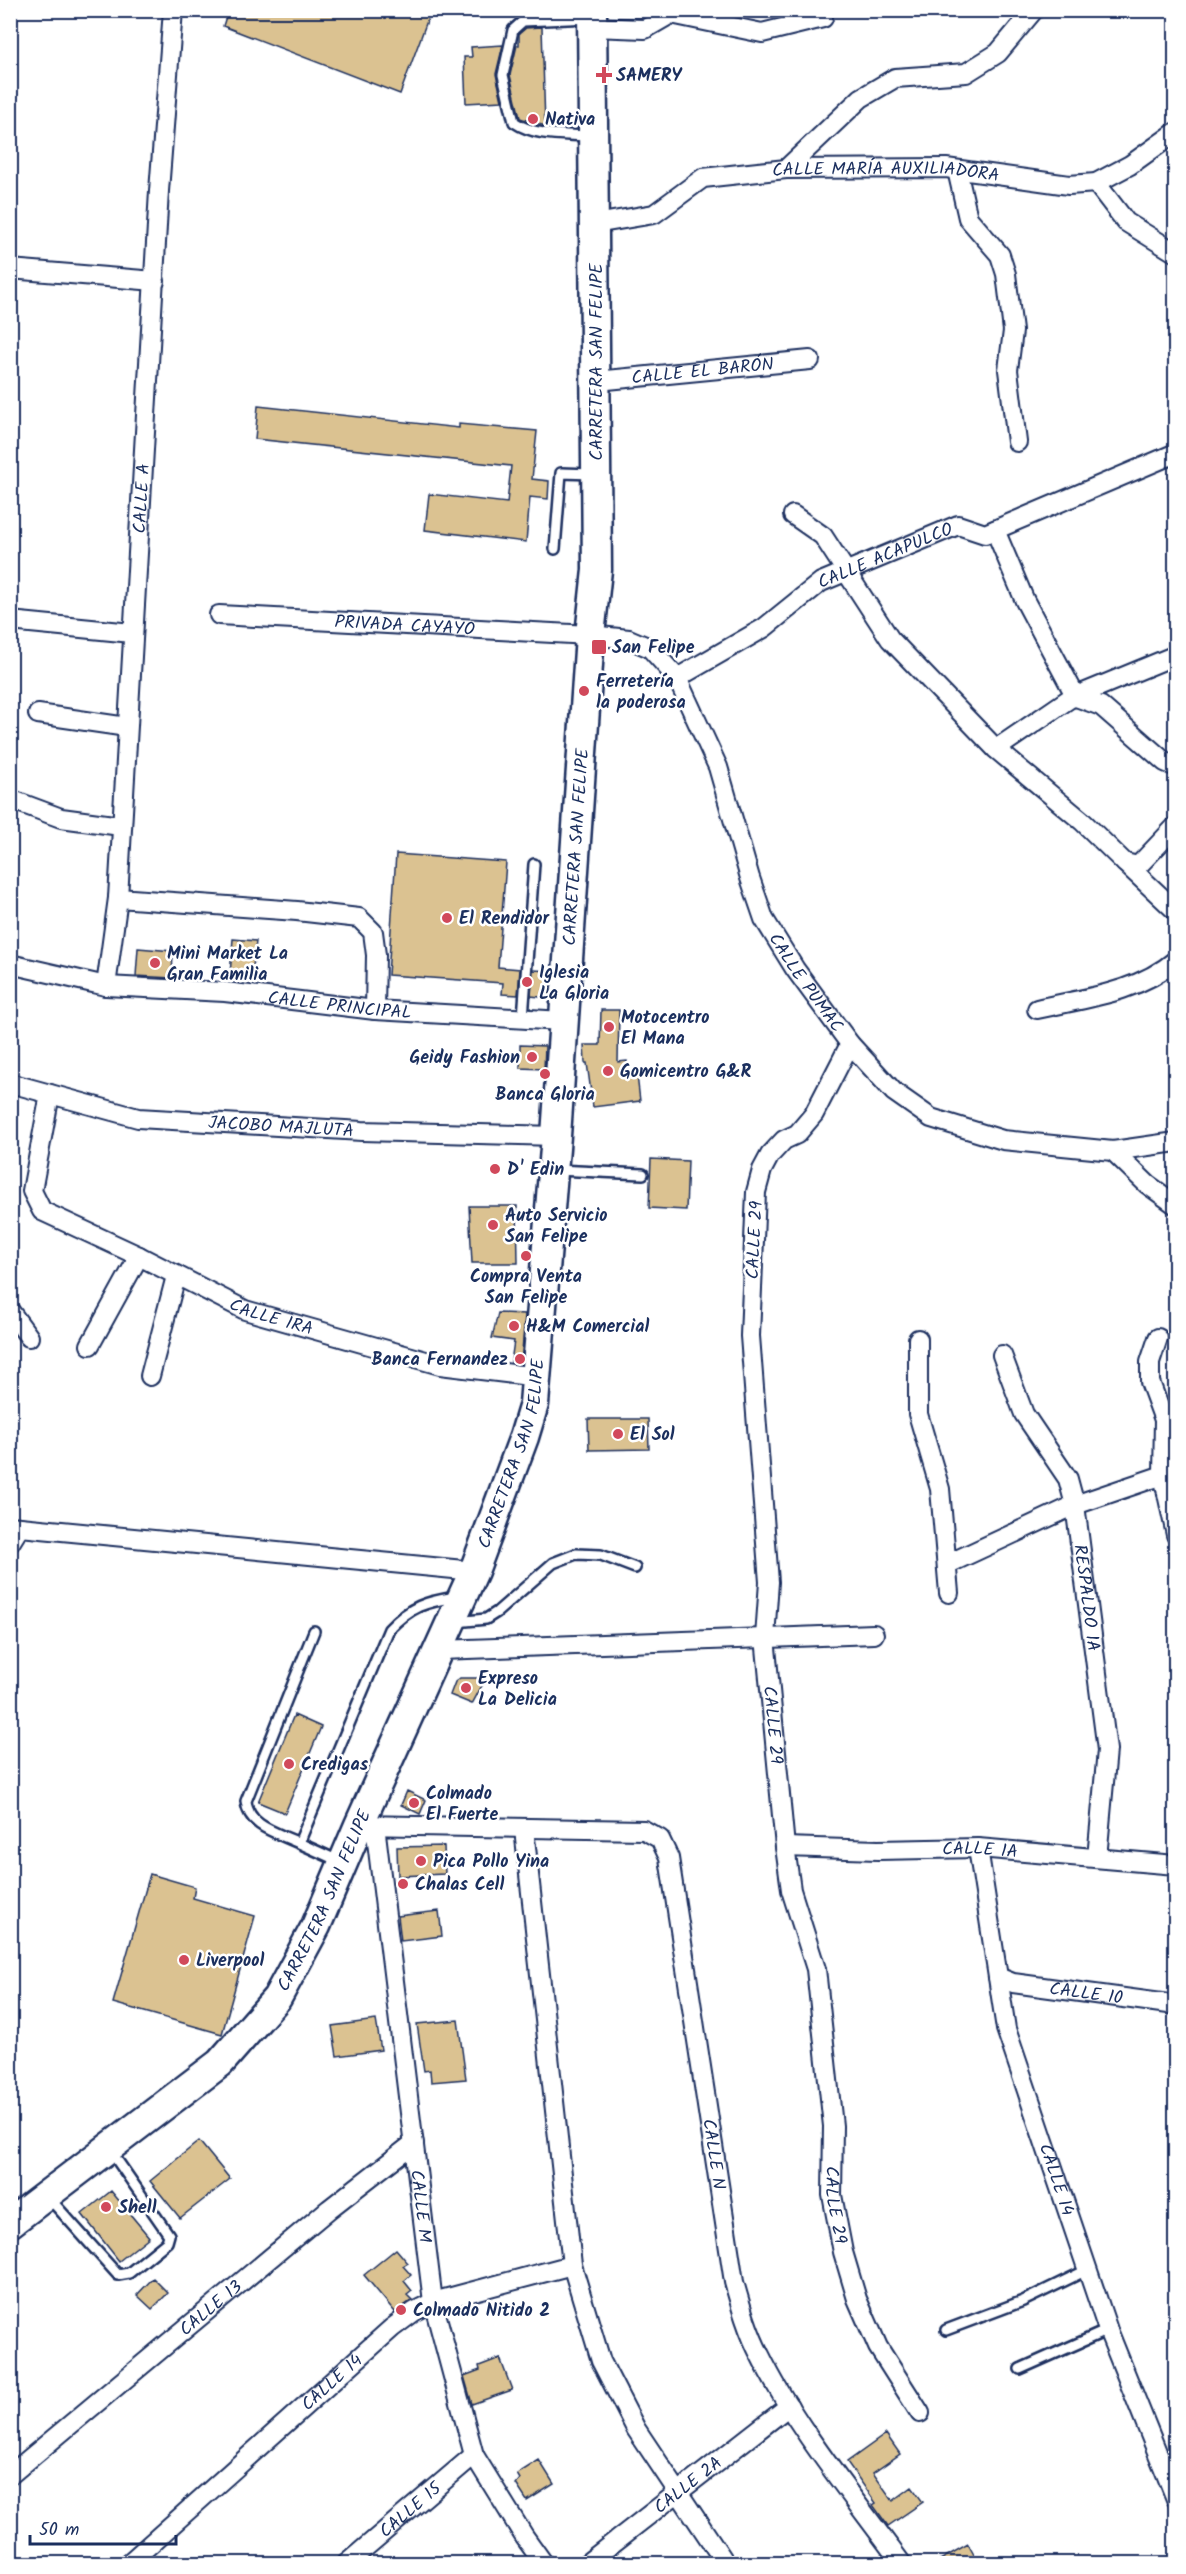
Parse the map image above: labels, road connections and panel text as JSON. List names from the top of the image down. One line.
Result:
{"streets":{"main road":["CARRETERA SAN FELIPE"],"street":["CALLE MARÍA AUXILIADORA","CALLE EL BARÓN","CALLE A","CALLE ACAPULCO","PRIVADA CAYAYO","CALLE PUMAC","CALLE PRINCIPAL","JACOBO MAJLUTA","CALLE 29","CALLE 1RA","RESPALDO 1A","CALLE 1A","CALLE 10","CALLE N","CALLE 14","CALLE M","CALLE 13","CALLE 2A","CALLE 15"]},"crossings":[["CALLE MARÍA AUXILIADORA","CARRETERA SAN FELIPE"],["CARRETERA SAN FELIPE","CALLE EL BARÓN"],["CARRETERA SAN FELIPE","PRIVADA CAYAYO"],["CARRETERA SAN FELIPE","CALLE PUMAC"],["CARRETERA SAN FELIPE","CALLE PRINCIPAL"],["CARRETERA SAN FELIPE","JACOBO MAJLUTA"],["CARRETERA SAN FELIPE","CALLE 1RA"],["CARRETERA SAN FELIPE","CALLE N"],["CARRETERA SAN FELIPE","CALLE M"],["CALLE A","CALLE PRINCIPAL"],["CALLE ACAPULCO","CALLE PUMAC"],["PRIVADA CAYAYO","CALLE PUMAC"],["CALLE PUMAC","CALLE 29"],["JACOBO MAJLUTA","CALLE 1RA"],["CALLE 29","CALLE 1A"],["RESPALDO 1A","CALLE 1A"],["CALLE 1A","CALLE 14"],["CALLE 10","CALLE 14"],["CALLE N","CALLE M"],["CALLE N","CALLE 2A"],["CALLE 14","CALLE M"],["CALLE M","CALLE 13"],["CALLE M","CALLE 15"]],"places":{"health":["SAMERY"],"other":["Nativa","Ferretería la poderosa","El Rendidor","Mini Market La Gran Familia","Iglesia La Gloria","Motocentro El Mana","Geidy Fashion","Gomicentro G&R","Banca Gloria","D' Edin","Auto Servicio San Felipe","Compra Venta San Felipe","H&M Comercial","Banca Fernandez","El Sol","Expreso La Delicia","Credigas","Colmado El Fuerte","Pica Pollo Yina","Chalas Cell","Liverpool","Shell","Colmado Nitido 2"],"transit":["San Felipe"]},"scale_bar":"50 m"}
